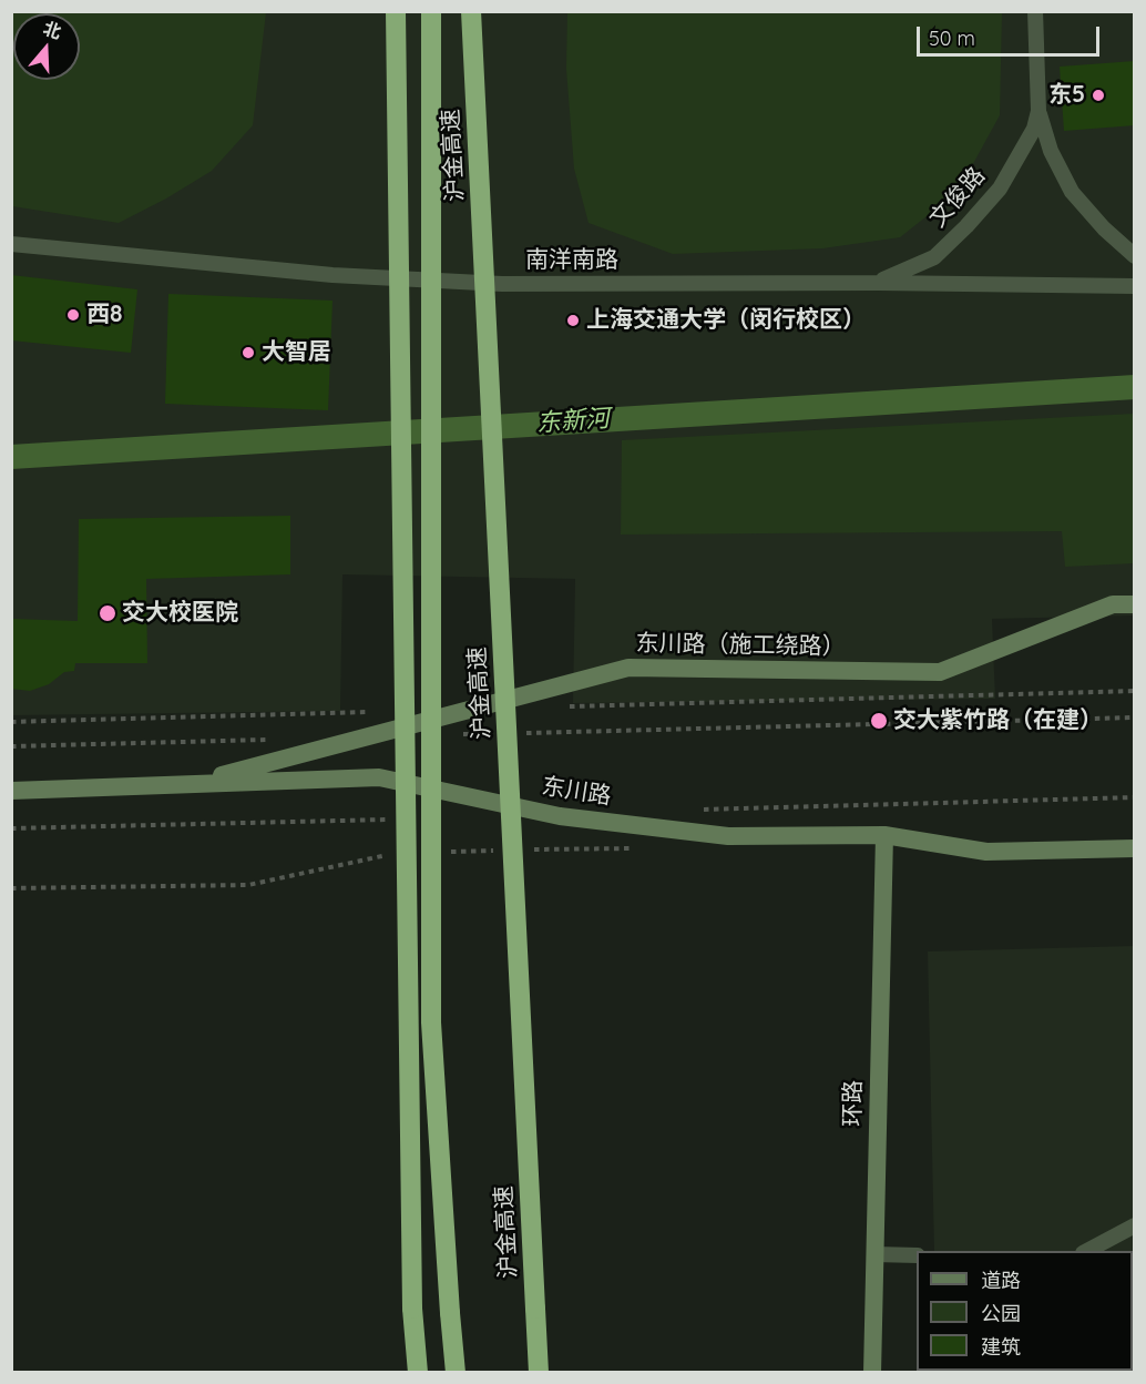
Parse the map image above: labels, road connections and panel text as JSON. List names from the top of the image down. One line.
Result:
{"streets":{"highway":["沪金高速"],"main road":["东川路（施工绕路）","东川路","环路"],"lane":["文俊路","南洋南路"]},"crossings":[["文俊路","南洋南路"],["东川路（施工绕路）","东川路"],["东川路","环路"]],"water":["东新河"],"places":["东5","西8","上海交通大学（闵行校区）","大智居","交大校医院","交大紫竹路（在建）"],"legend":["道路","公园","建筑"],"scale_bar":"50 m","north":"top"}
